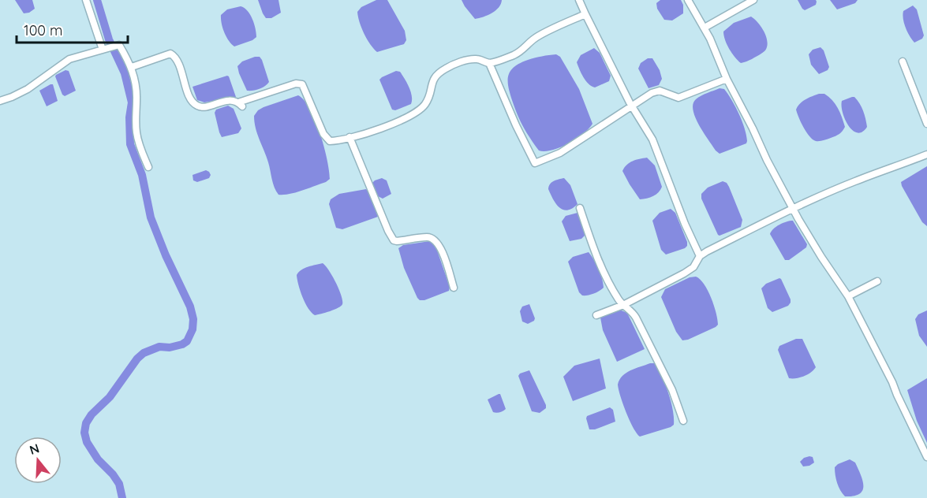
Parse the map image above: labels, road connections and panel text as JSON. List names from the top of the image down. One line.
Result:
{"scale_bar":"100 m","north":"top"}
